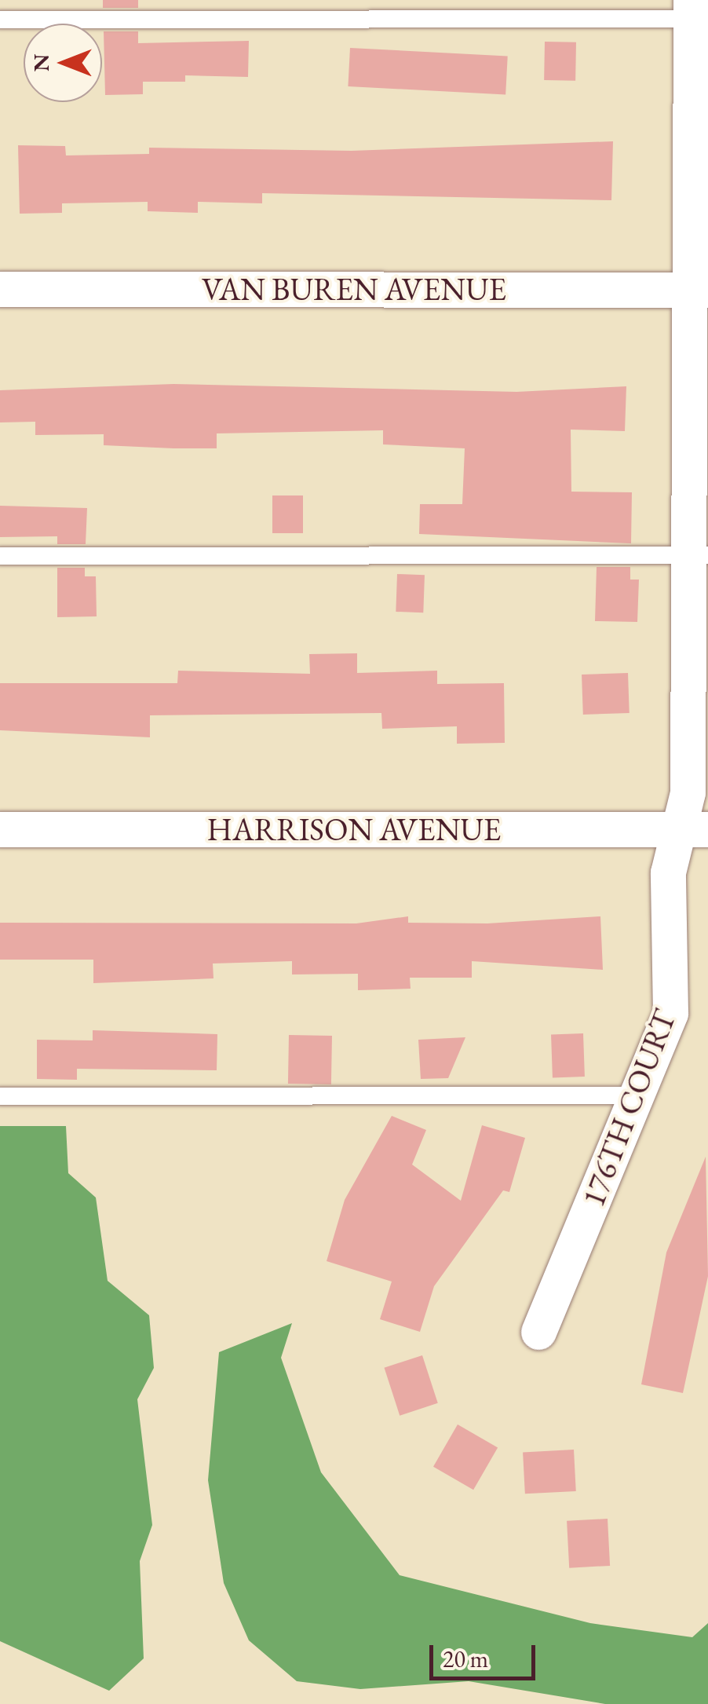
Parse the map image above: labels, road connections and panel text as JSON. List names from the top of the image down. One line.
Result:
{"streets":{"street":["VAN BUREN AVENUE","HARRISON AVENUE","176TH COURT"]},"crossings":[["VAN BUREN AVENUE","176TH COURT"],["HARRISON AVENUE","176TH COURT"]],"scale_bar":"20 m","north":"left"}
